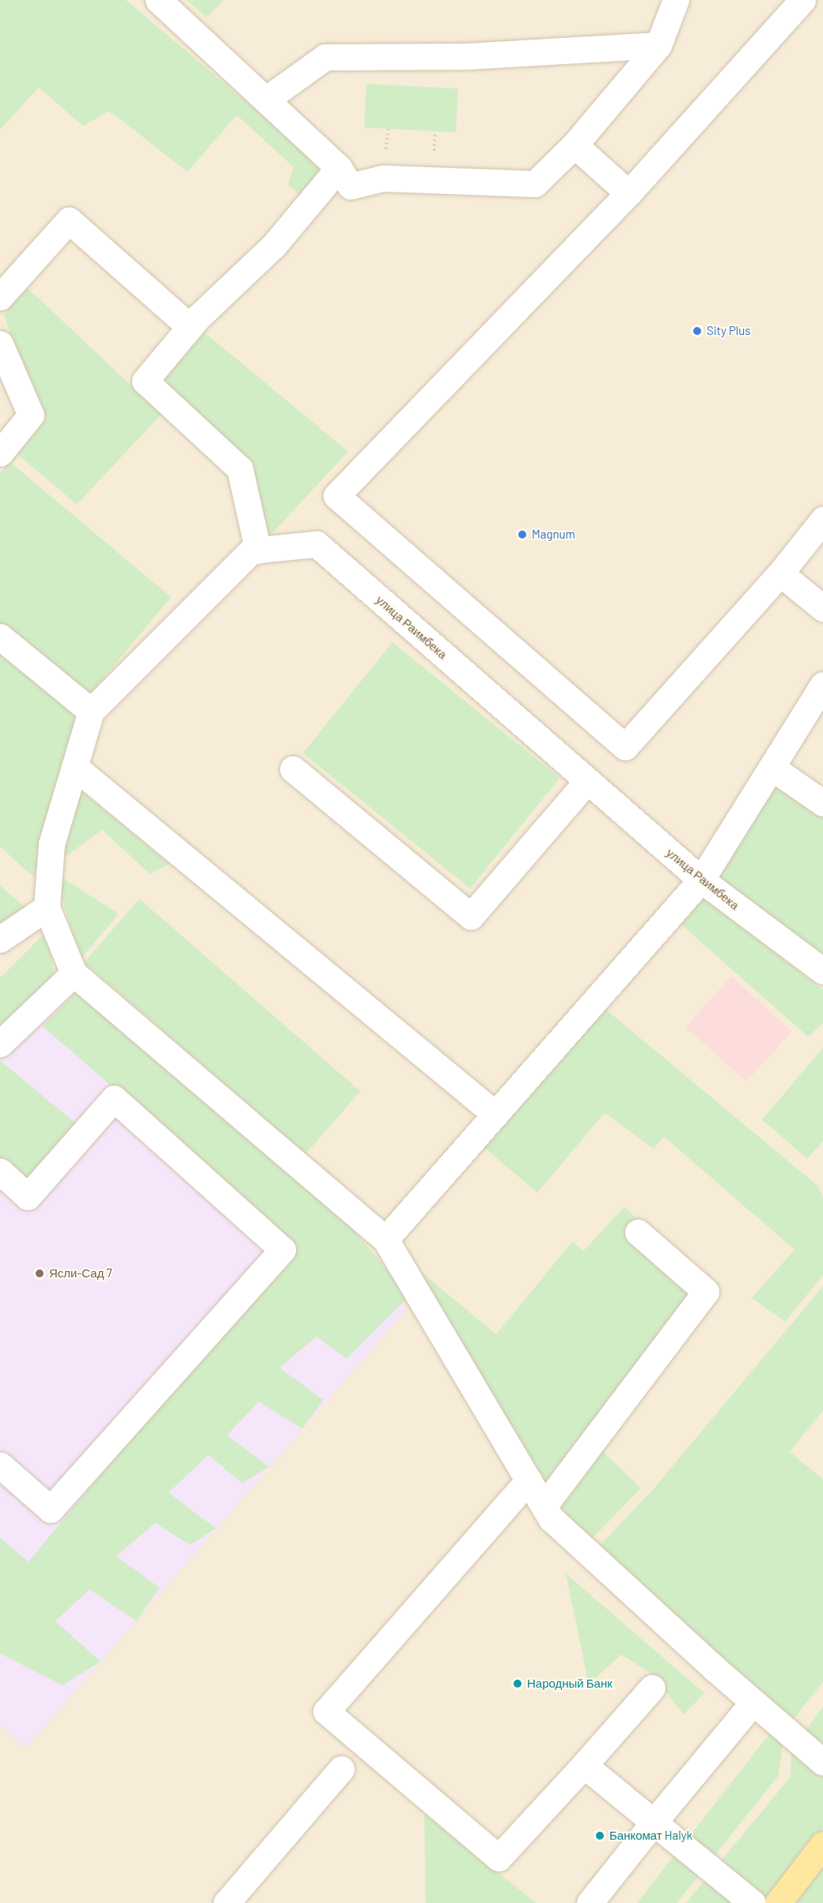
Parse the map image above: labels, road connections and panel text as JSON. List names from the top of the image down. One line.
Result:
{"streets":{"street":["улица Раимбека"]},"places":["Sity Plus","Magnum","Ясли-Сад 7","Народный Банк","Банкомат Halyk"]}
